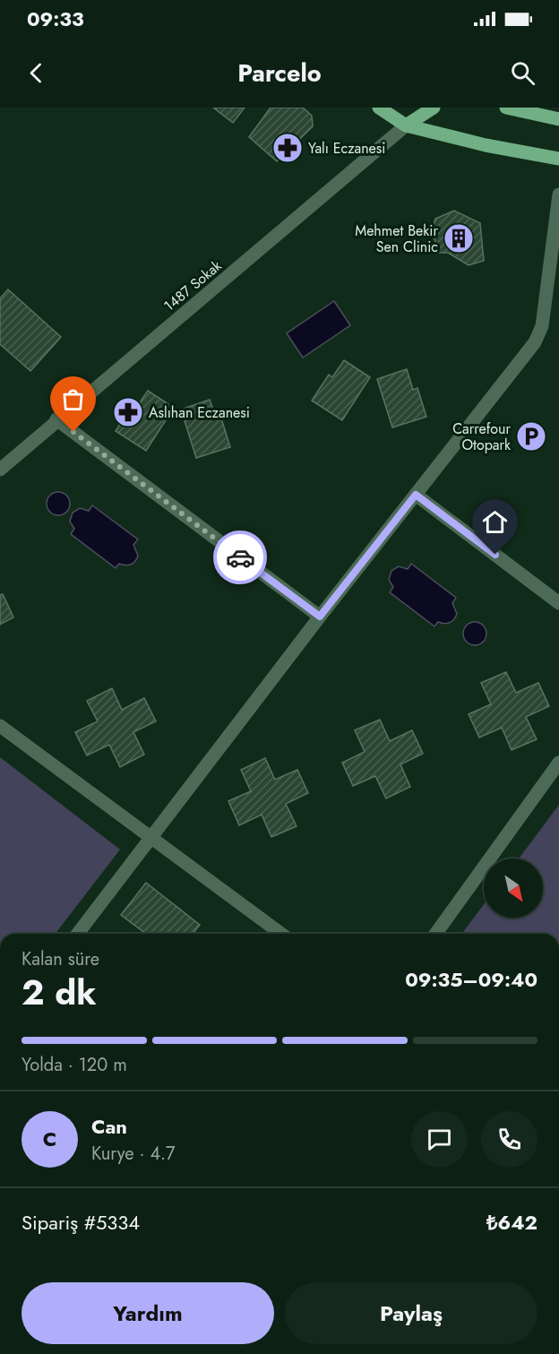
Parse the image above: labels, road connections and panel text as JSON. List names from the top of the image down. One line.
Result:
{"streets":{"street":["1487 Sokak"]},"places":{"pharmacy":["Yalı Eczanesi","Aslıhan Eczanesi"],"building":["Mehmet Bekir Sen Clinic"],"parking":["Carrefour Otopark"]},"north":"bottom right","page":{"status":"09:33","header":"Parcelo","heading":["2 dk","Kalan süre","09:35–09:40"],"panel":["Can","Kurye · 4.7","Sipariş #5334","₺642"],"bar":"Yolda · 120 m","round":"C","buttons":["Yardım","Paylaş"]}}
